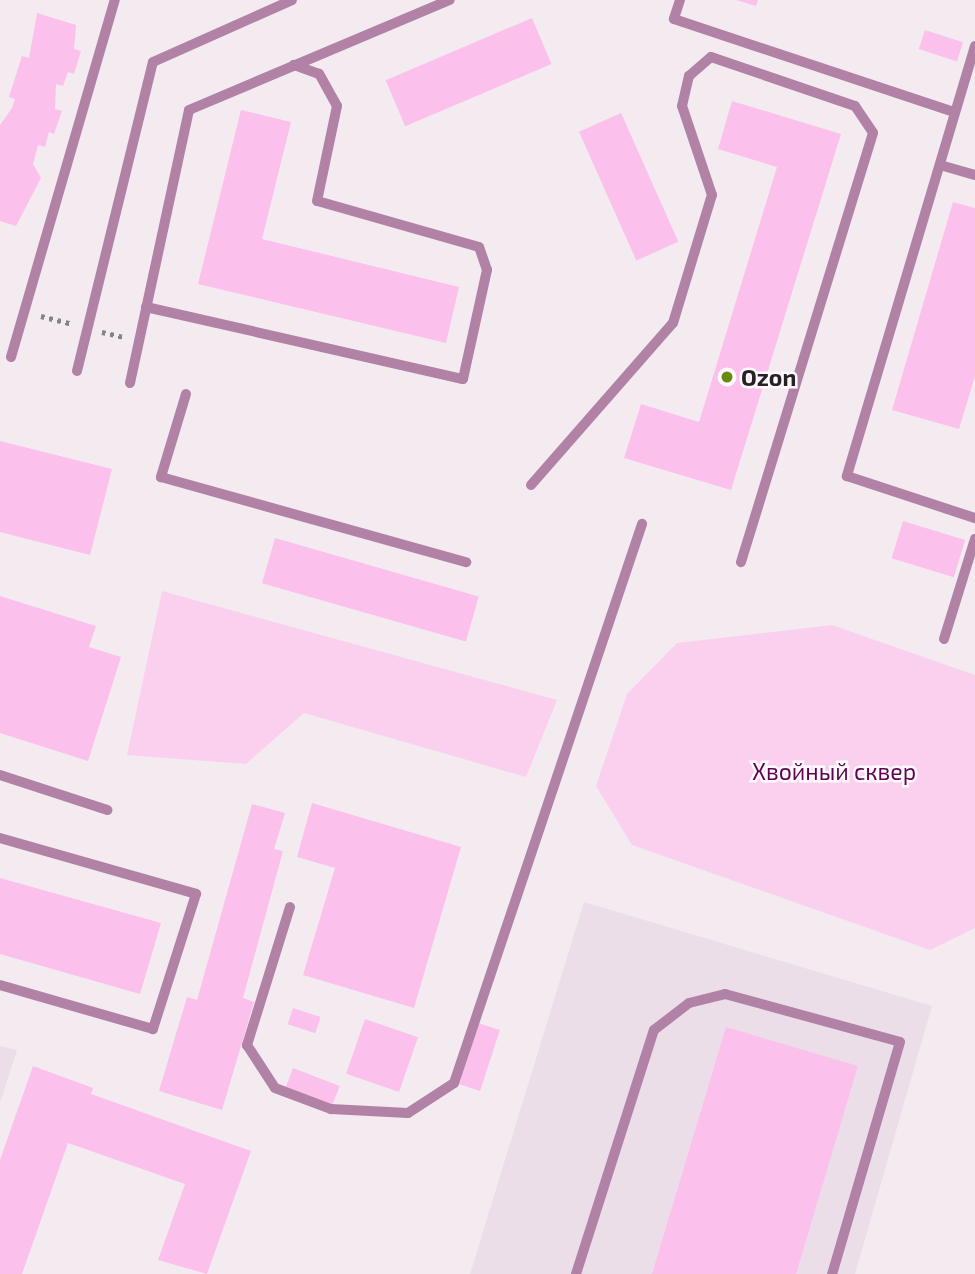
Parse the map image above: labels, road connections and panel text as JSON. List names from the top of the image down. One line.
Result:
{"parks":["Хвойный сквер"],"places":["Ozon"]}
